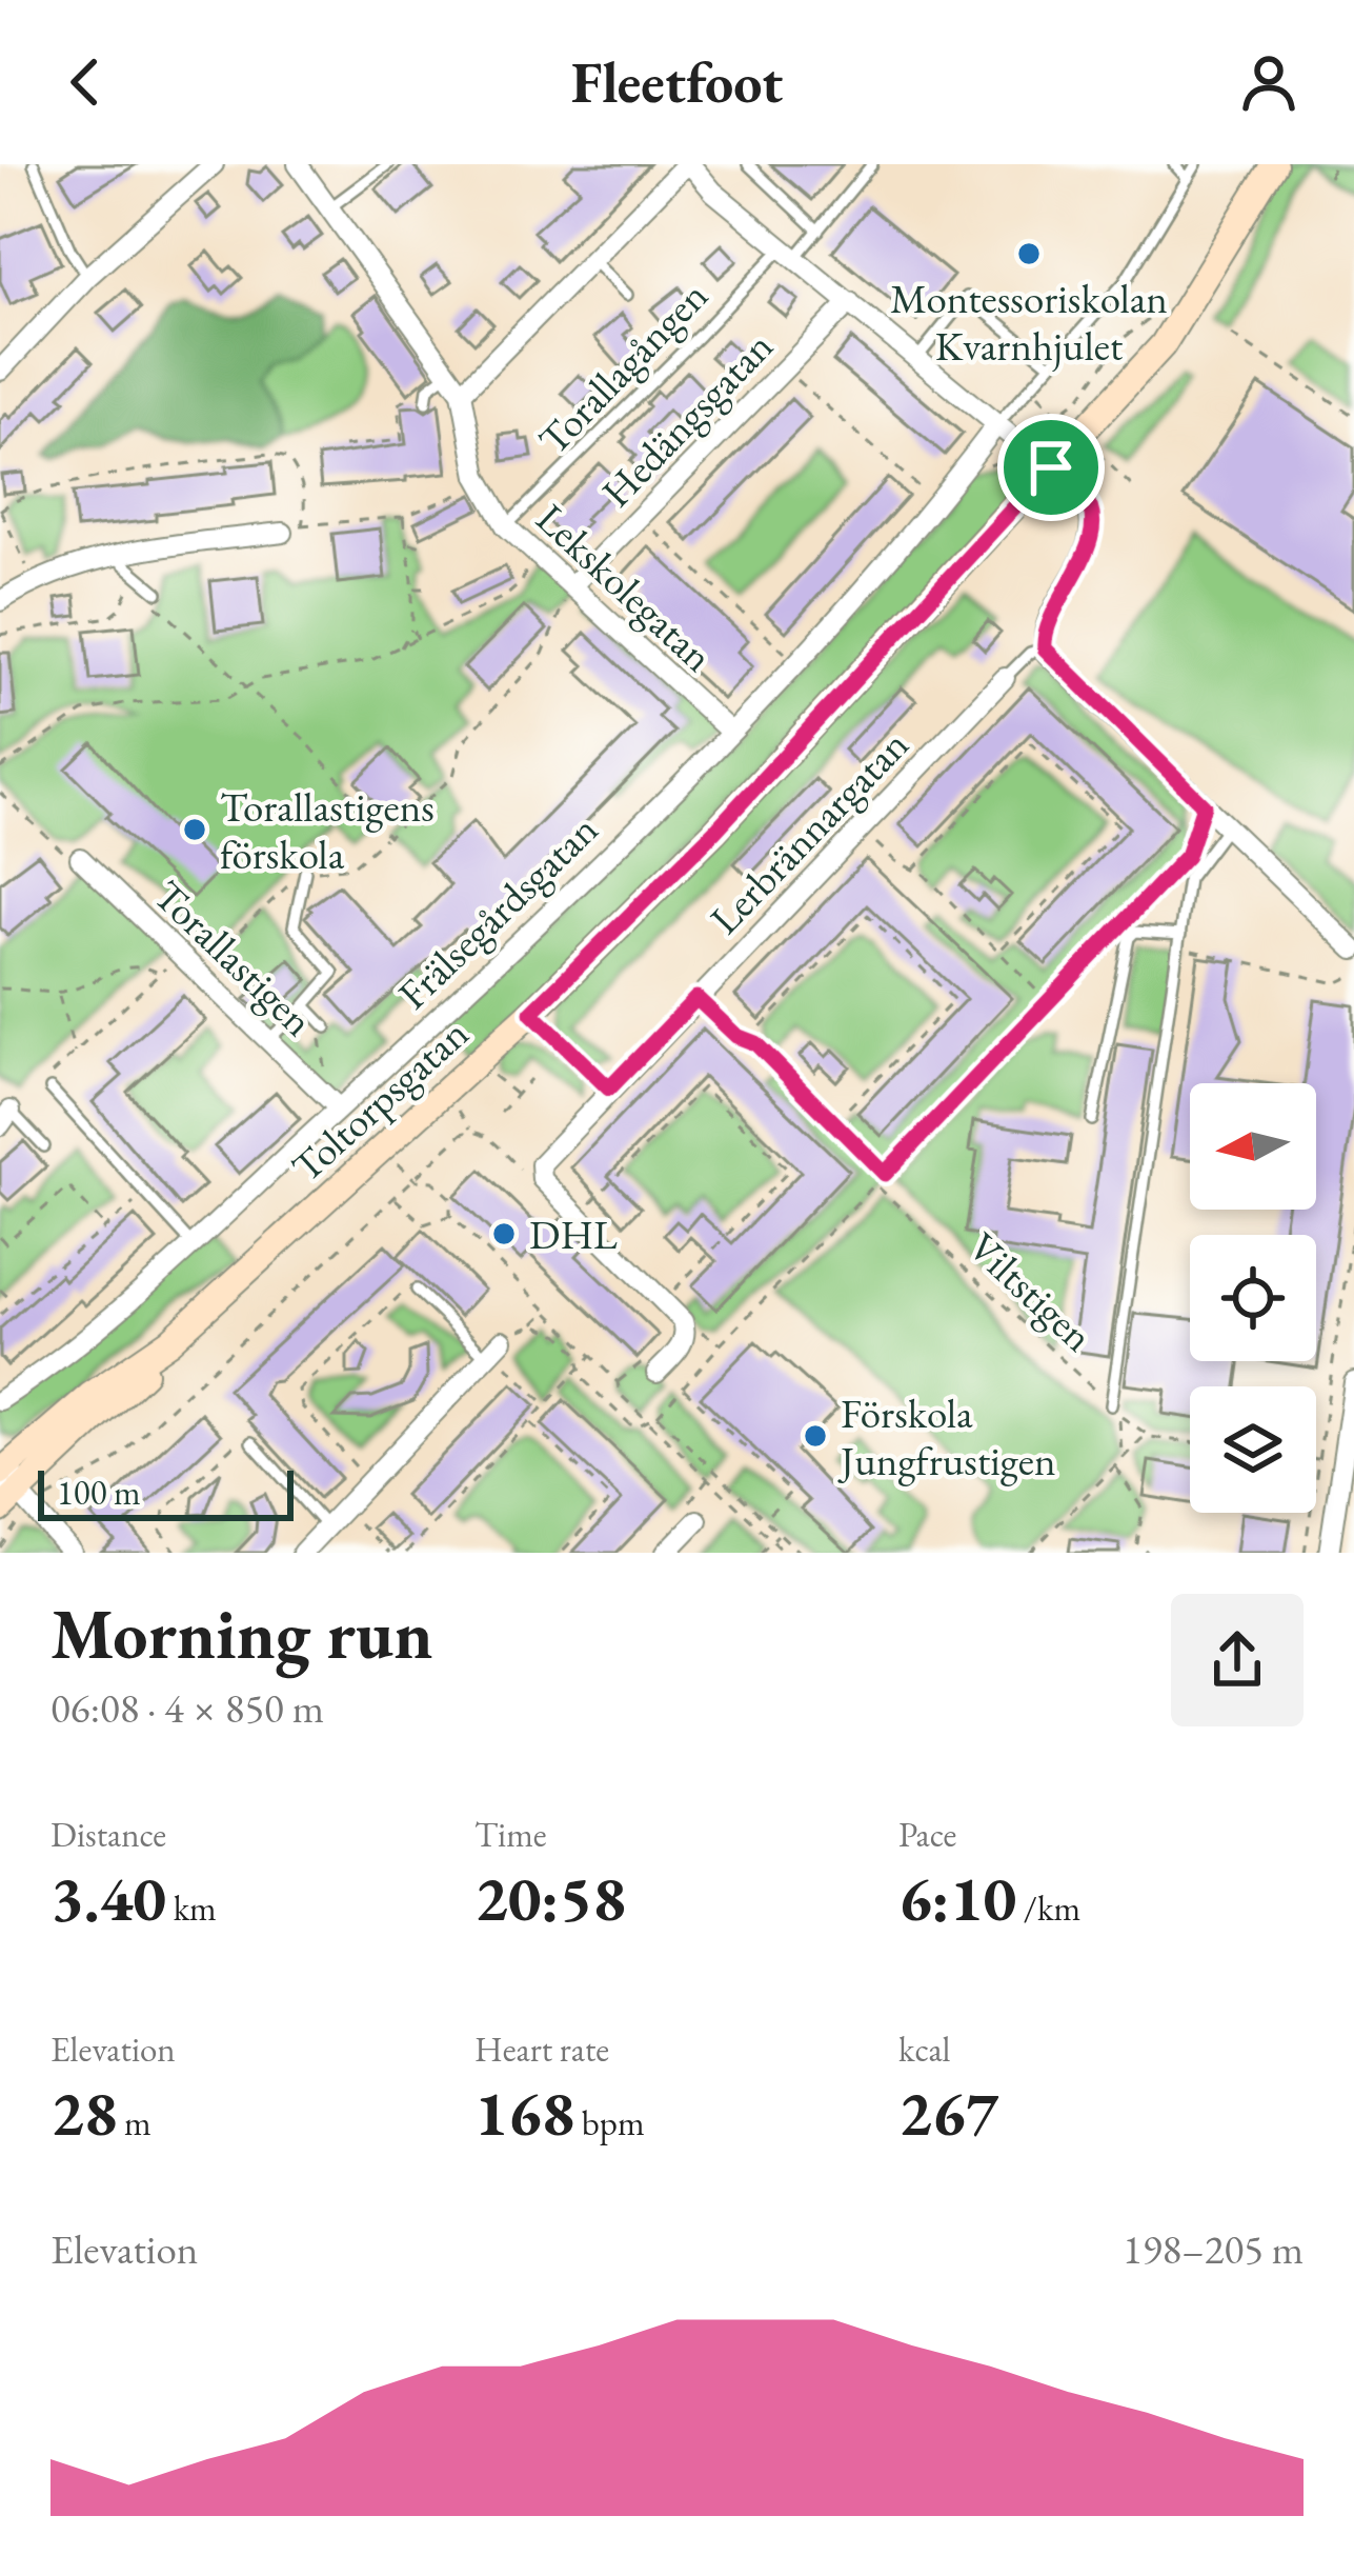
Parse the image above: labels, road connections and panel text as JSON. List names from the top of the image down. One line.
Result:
{"streets":{"street":["Hedängsgatan","Lekskolegatan","Lerbrännargatan","Frälsegårdsgatan","Torallastigen","Toltorpsgatan"],"lane":["Torallagången"],"path":["Viltstigen"]},"crossings":[["Torallagången","Lekskolegatan"],["Hedängsgatan","Lekskolegatan"],["Lekskolegatan","Frälsegårdsgatan"],["Frälsegårdsgatan","Torallastigen"]],"places":["Montessoriskolan Kvarnhjulet","Torallastigens förskola","DHL","Förskola Jungfrustigen"],"scale_bar":"100 m","north":"left","page":{"header":"Fleetfoot","scale":"100 m","heading":["Morning run","06:08 · 4 × 850 m"],"stats":[["Distance","3.40 km"],["Time","20:58"],["Pace","6:10 /km"],["Elevation","28 m"],["Heart rate","168 bpm"],["kcal","267"]],"chart":["Elevation","198–205 m"]}}
